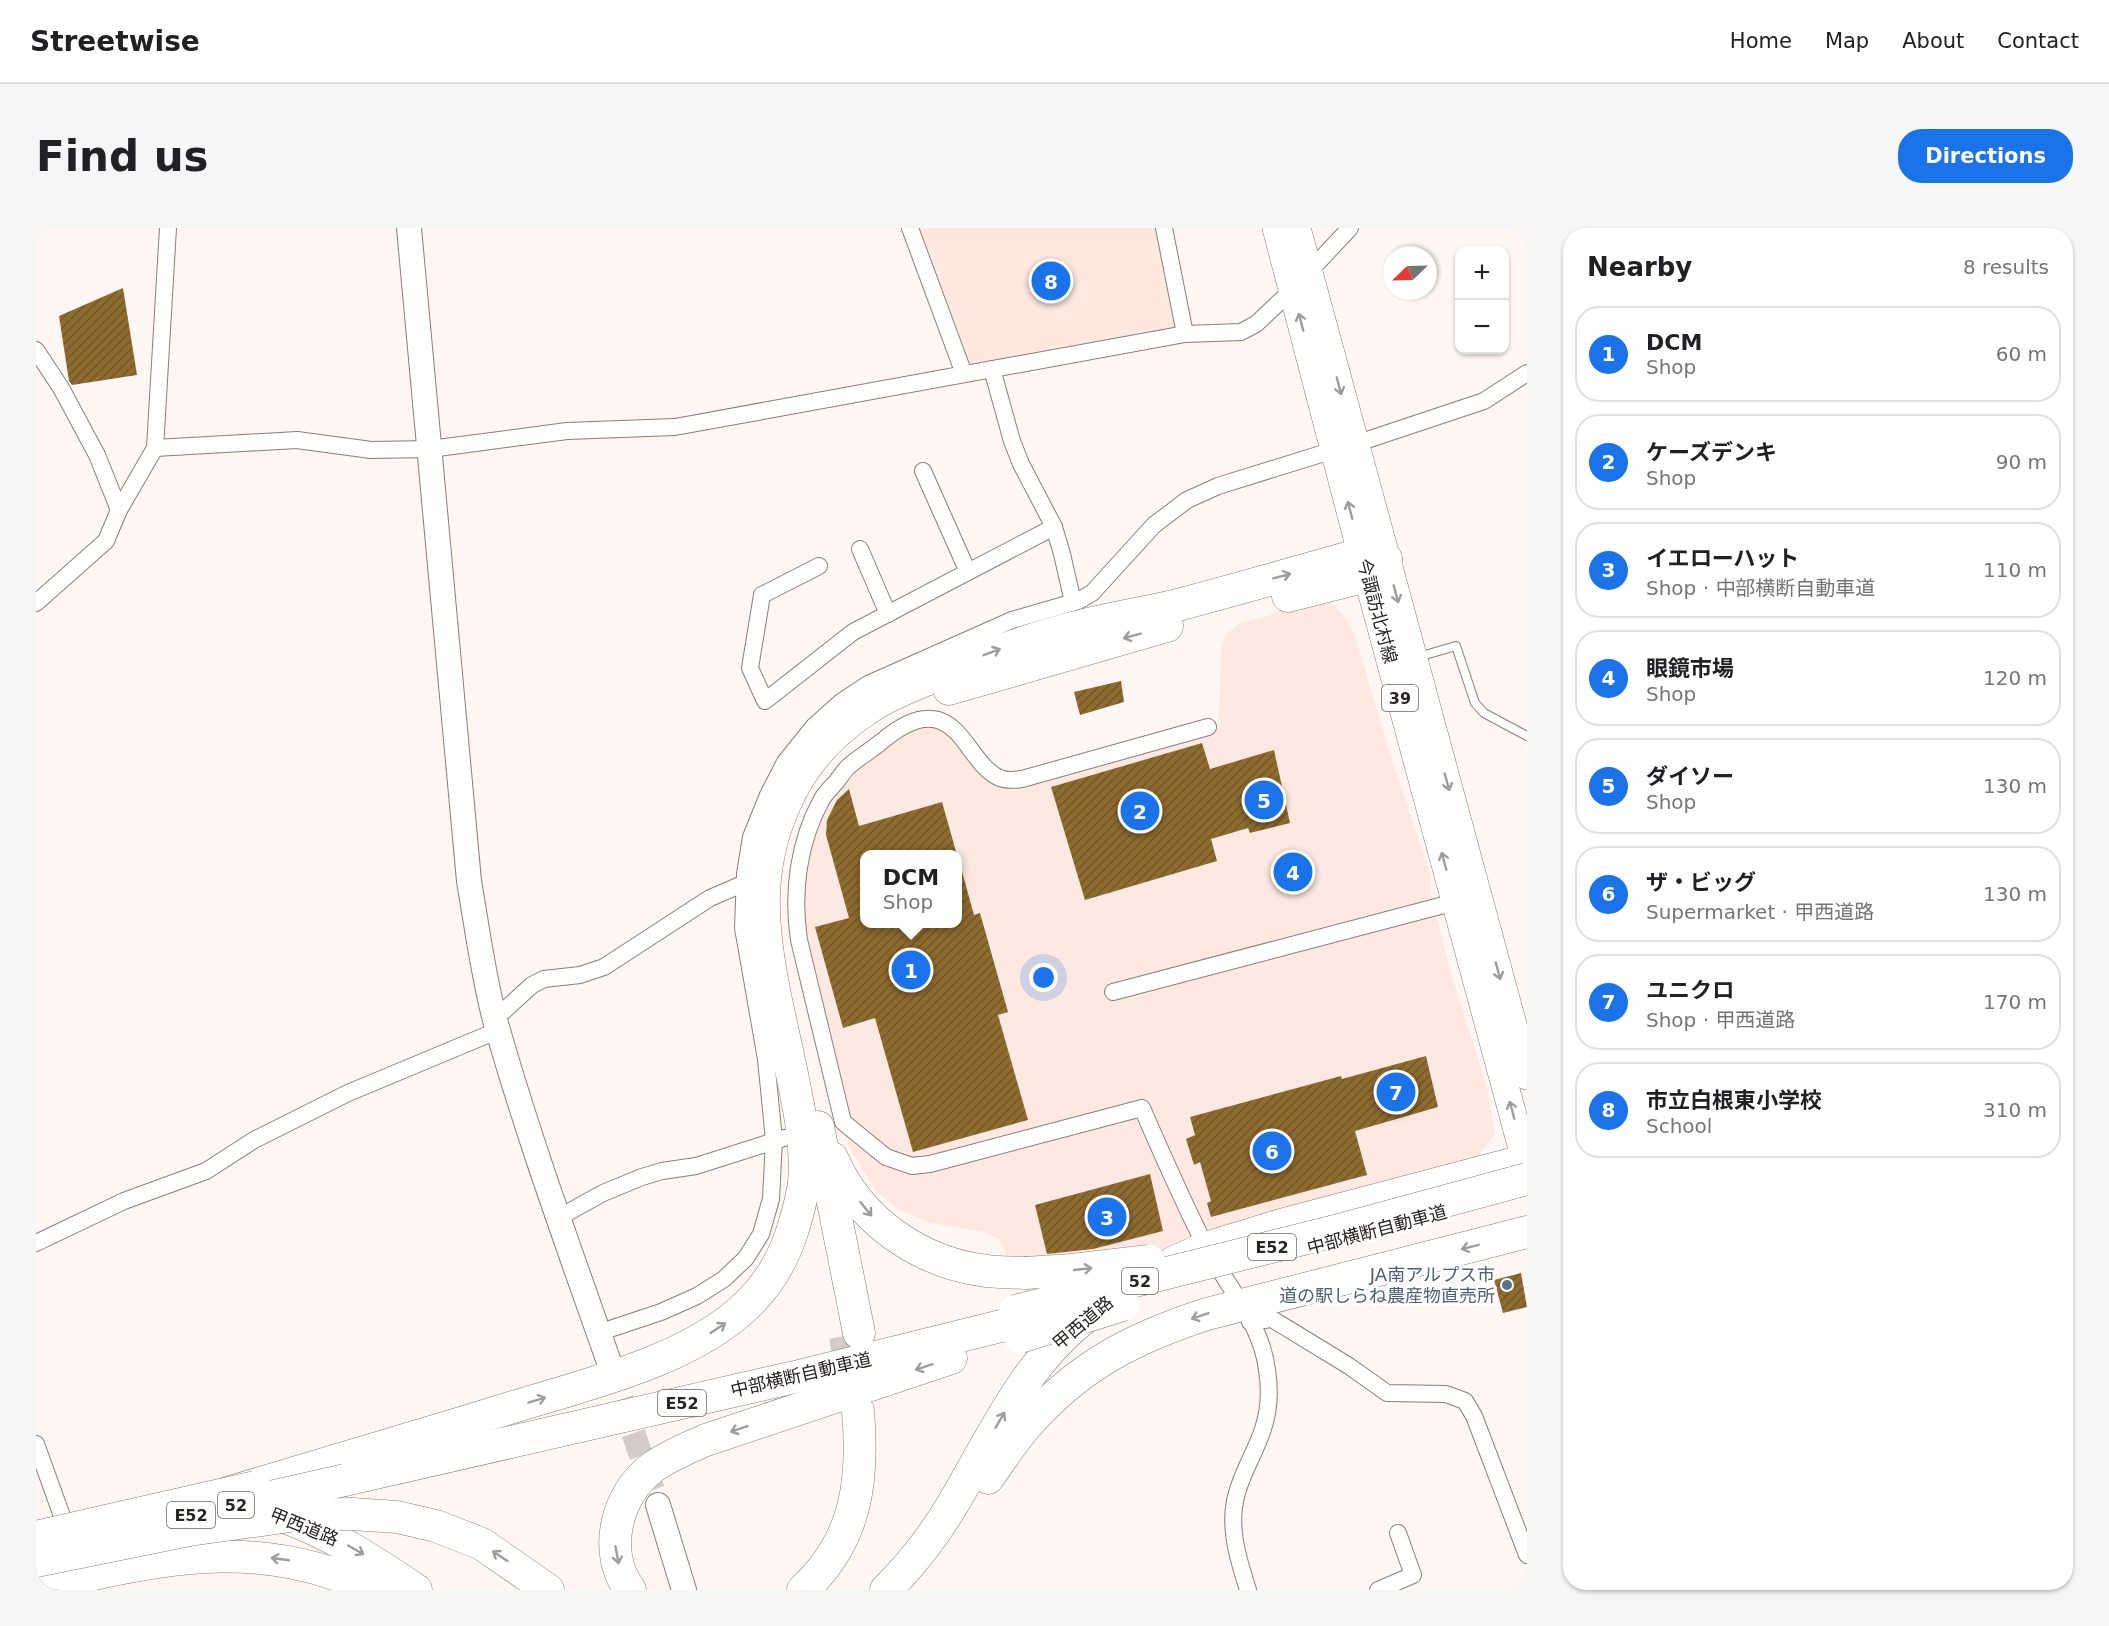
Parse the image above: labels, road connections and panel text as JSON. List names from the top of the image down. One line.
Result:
{"streets":{"highway":["中部横断自動車道","E52","52","甲西道路"],"main road":["今諏訪北村線","39"]},"crossings":[["今諏訪北村線","中部横断自動車道"],["今諏訪北村線","甲西道路"],["中部横断自動車道","甲西道路"]],"places":["JA南アルプス市 道の駅しらね農産物直売所"],"north":"bottom left","page":{"header":"Streetwise","nav":["Home","Map","About","Contact"],"buttons":"Directions","title":"Find us","heading":["Nearby","8 results"],"map_buttons":["+","−"],"pins":["8","5","2","4","1","7","6","3"],"list":[{"mark":"1","name":"DCM","note":"Shop","value":"60 m"},{"mark":"2","name":"ケーズデンキ","note":"Shop","value":"90 m"},{"mark":"3","name":"イエローハット","note":"Shop · 中部横断自動車道","value":"110 m"},{"mark":"4","name":"眼鏡市場","note":"Shop","value":"120 m"},{"mark":"5","name":"ダイソー","note":"Shop","value":"130 m"},{"mark":"6","name":"ザ・ビッグ","note":"Supermarket · 甲西道路","value":"130 m"},{"mark":"7","name":"ユニクロ","note":"Shop · 甲西道路","value":"170 m"},{"mark":"8","name":"市立白根東小学校","note":"School","value":"310 m"}],"popup":["DCM","Shop"]}}
